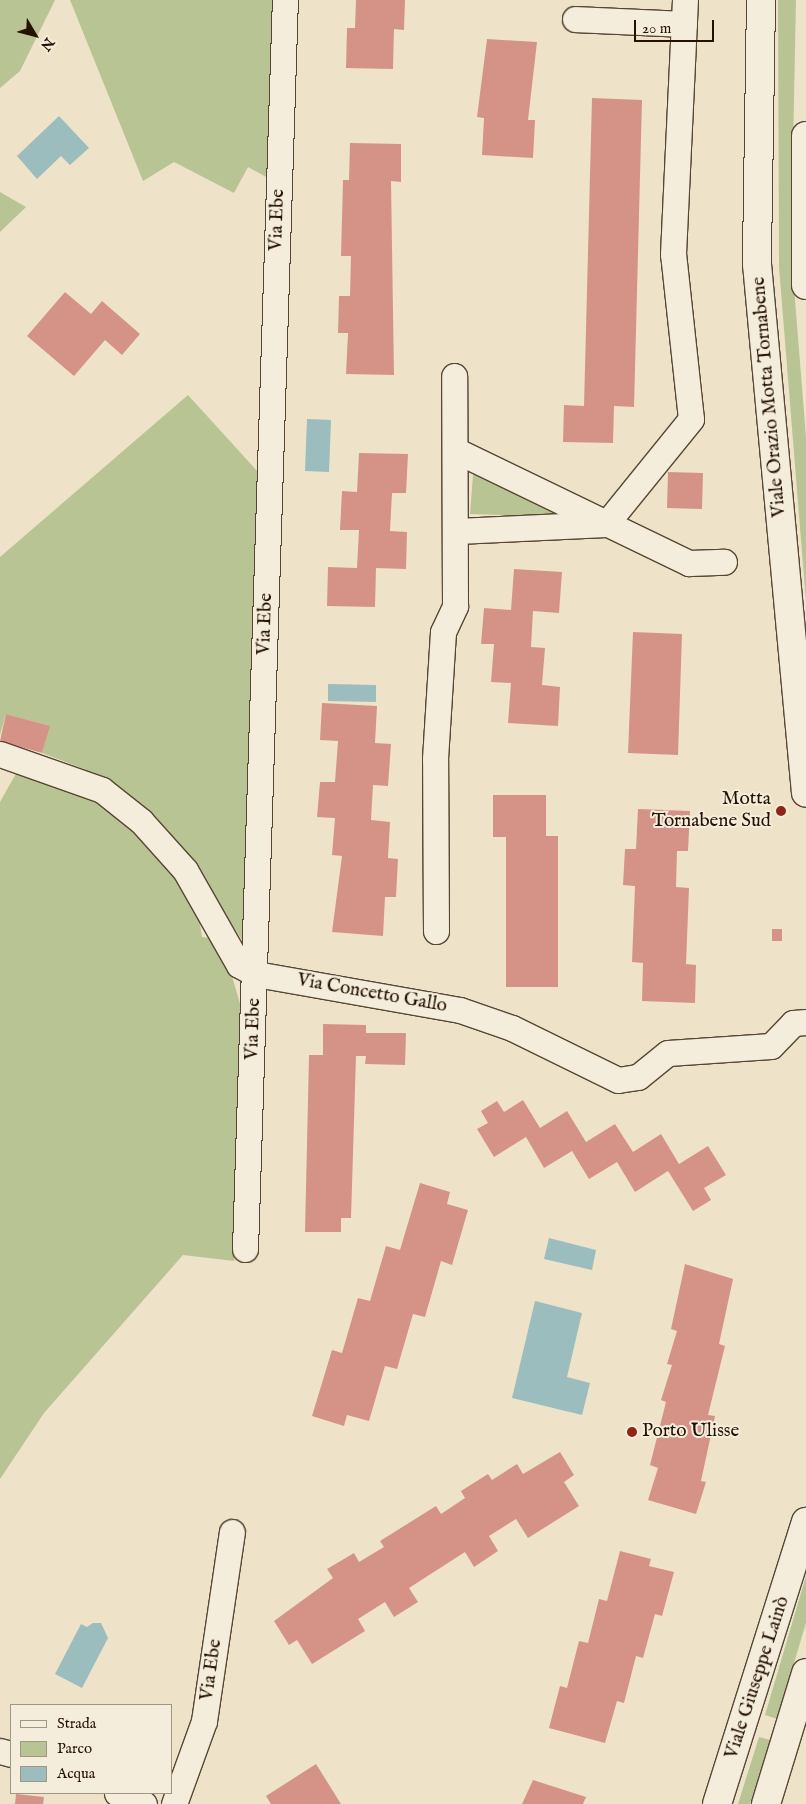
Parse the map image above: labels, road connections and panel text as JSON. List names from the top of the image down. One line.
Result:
{"streets":{"main road":["Viale Orazio Motta Tornabene","Viale Giuseppe Lainò"],"street":["Via Ebe","Via Concetto Gallo"]},"crossings":[["Via Ebe","Via Concetto Gallo"]],"places":["Motta Tornabene Sud","Porto Ulisse"],"legend":["Strada","Parco","Acqua"],"scale_bar":"20 m","north":"bottom right"}
